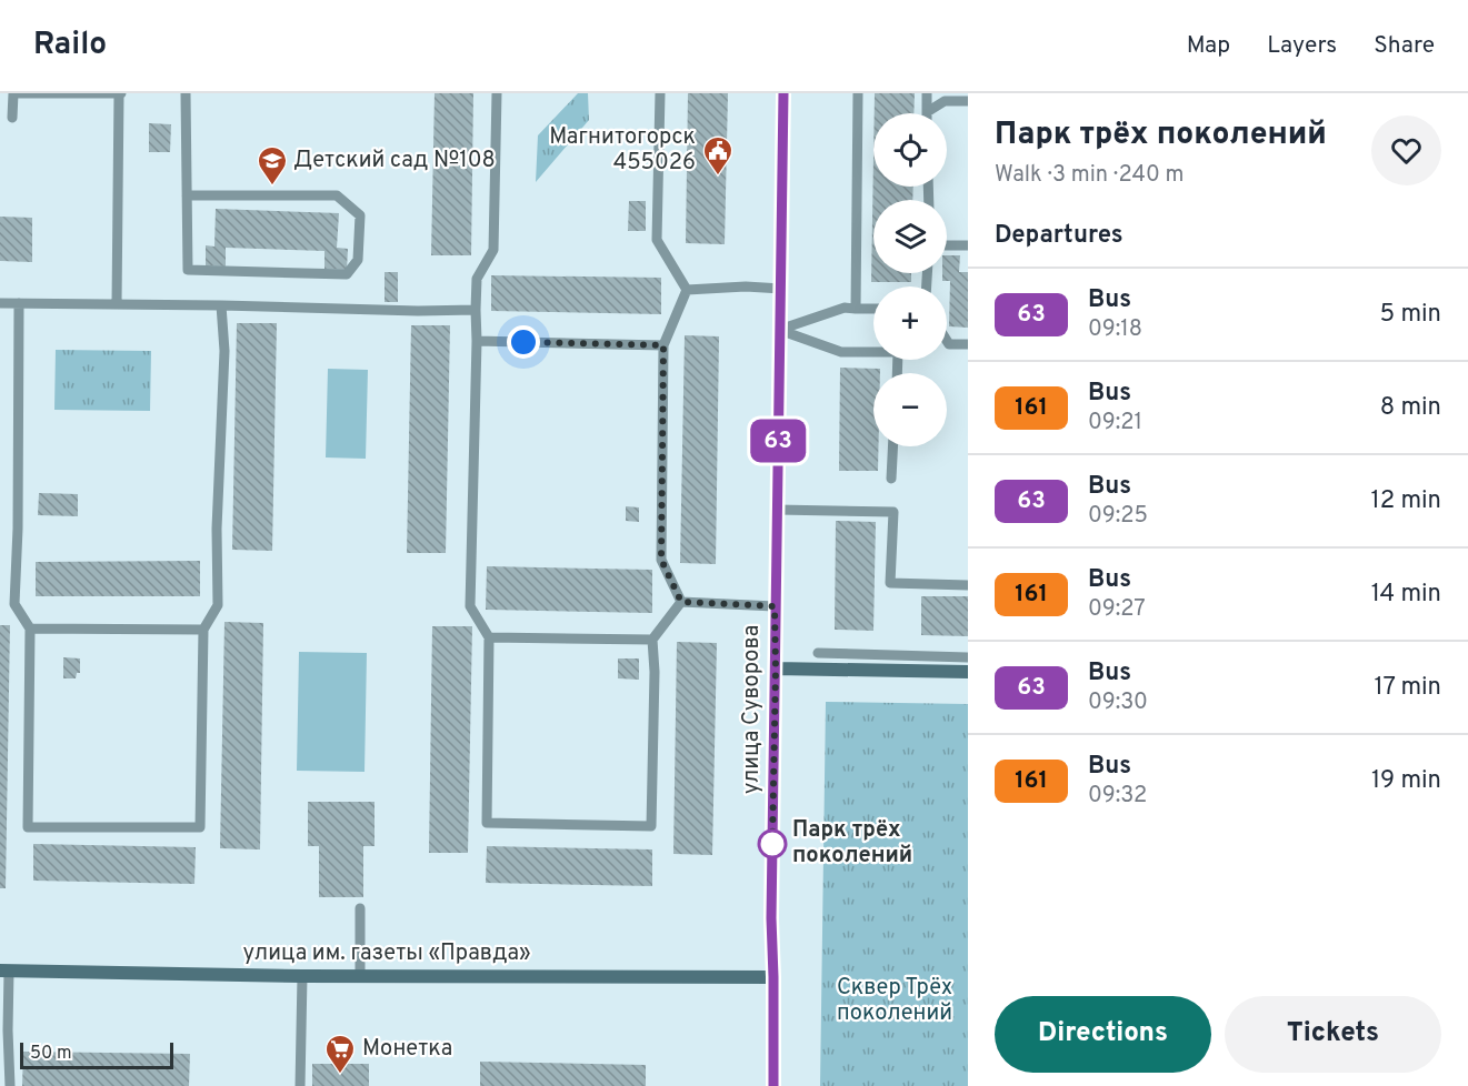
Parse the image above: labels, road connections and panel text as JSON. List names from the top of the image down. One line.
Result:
{"streets":{"main road":["улица Суворова","улица им. газеты «Правда»"]},"crossings":[["улица Суворова","улица им. газеты «Правда»"]],"parks":["Сквер Трёх поколений"],"places":{"public building":["Магнитогорск 455026"],"school or university":["Детский сад №108"],"other":["Парк трёх поколений"],"supermarket":["Монетка"]},"lines":["bus line 63"],"scale_bar":"50 m","page":{"header":"Railo","nav":["Map","Layers","Share"],"on_map":"63","heading":[["Парк трёх поколений","Walk · 3 min · 240 m"],"Departures"],"map_buttons":["+","−"],"list":[{"mark":"63","name":"Bus","note":"09:18","value":"5 min"},{"mark":"161","name":"Bus","note":"09:21","value":"8 min"},{"mark":"63","name":"Bus","note":"09:25","value":"12 min"},{"mark":"161","name":"Bus","note":"09:27","value":"14 min"},{"mark":"63","name":"Bus","note":"09:30","value":"17 min"},{"mark":"161","name":"Bus","note":"09:32","value":"19 min"}],"buttons":["Directions","Tickets"],"scale":"50 m"}}
